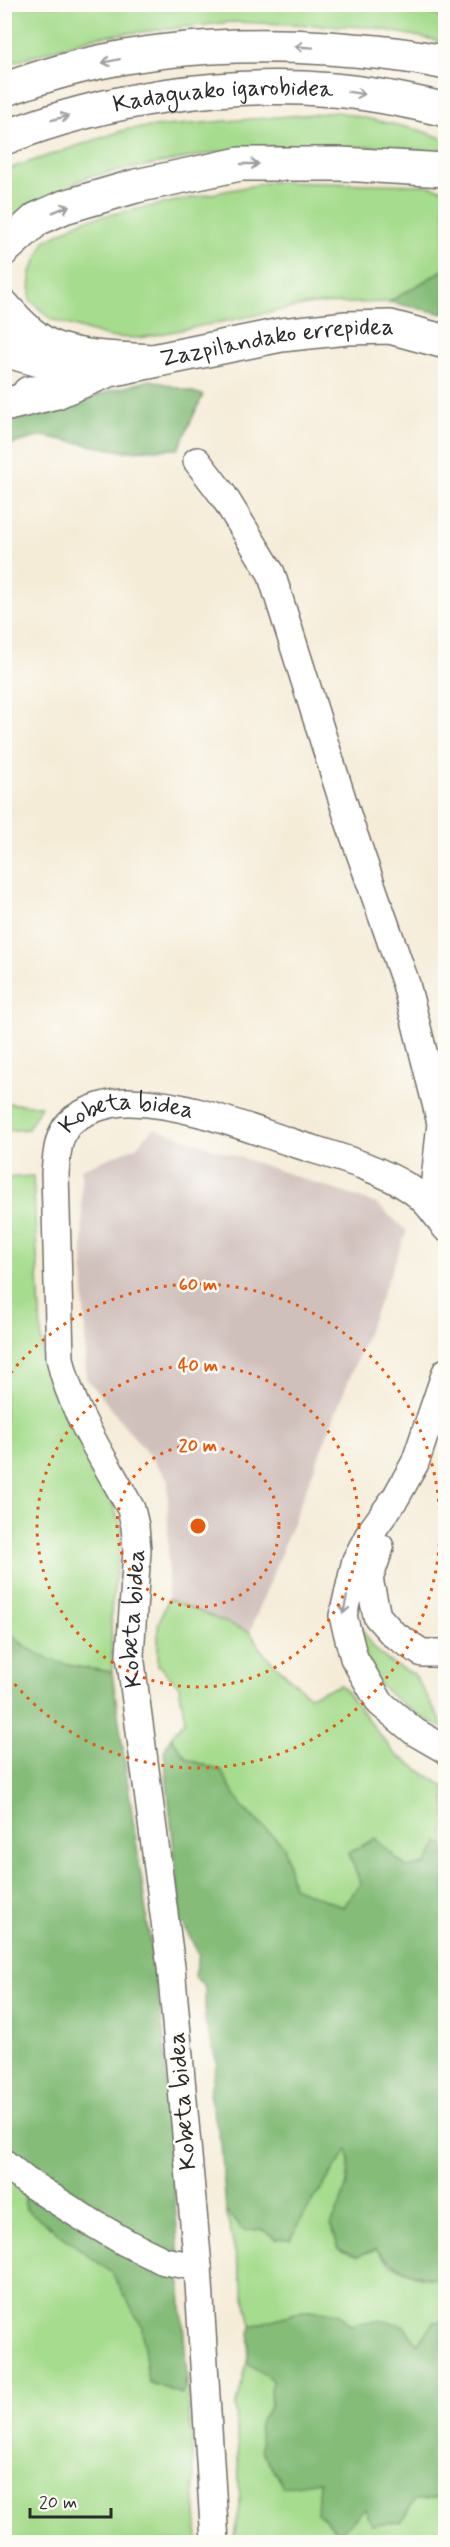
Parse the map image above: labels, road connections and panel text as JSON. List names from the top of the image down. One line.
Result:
{"streets":{"main road":["Kadaguako igarobidea","Zazpilandako errepidea"],"street":["Kobeta bidea"]},"scale_bar":"20 m","rings":["60 m","40 m","20 m"]}
